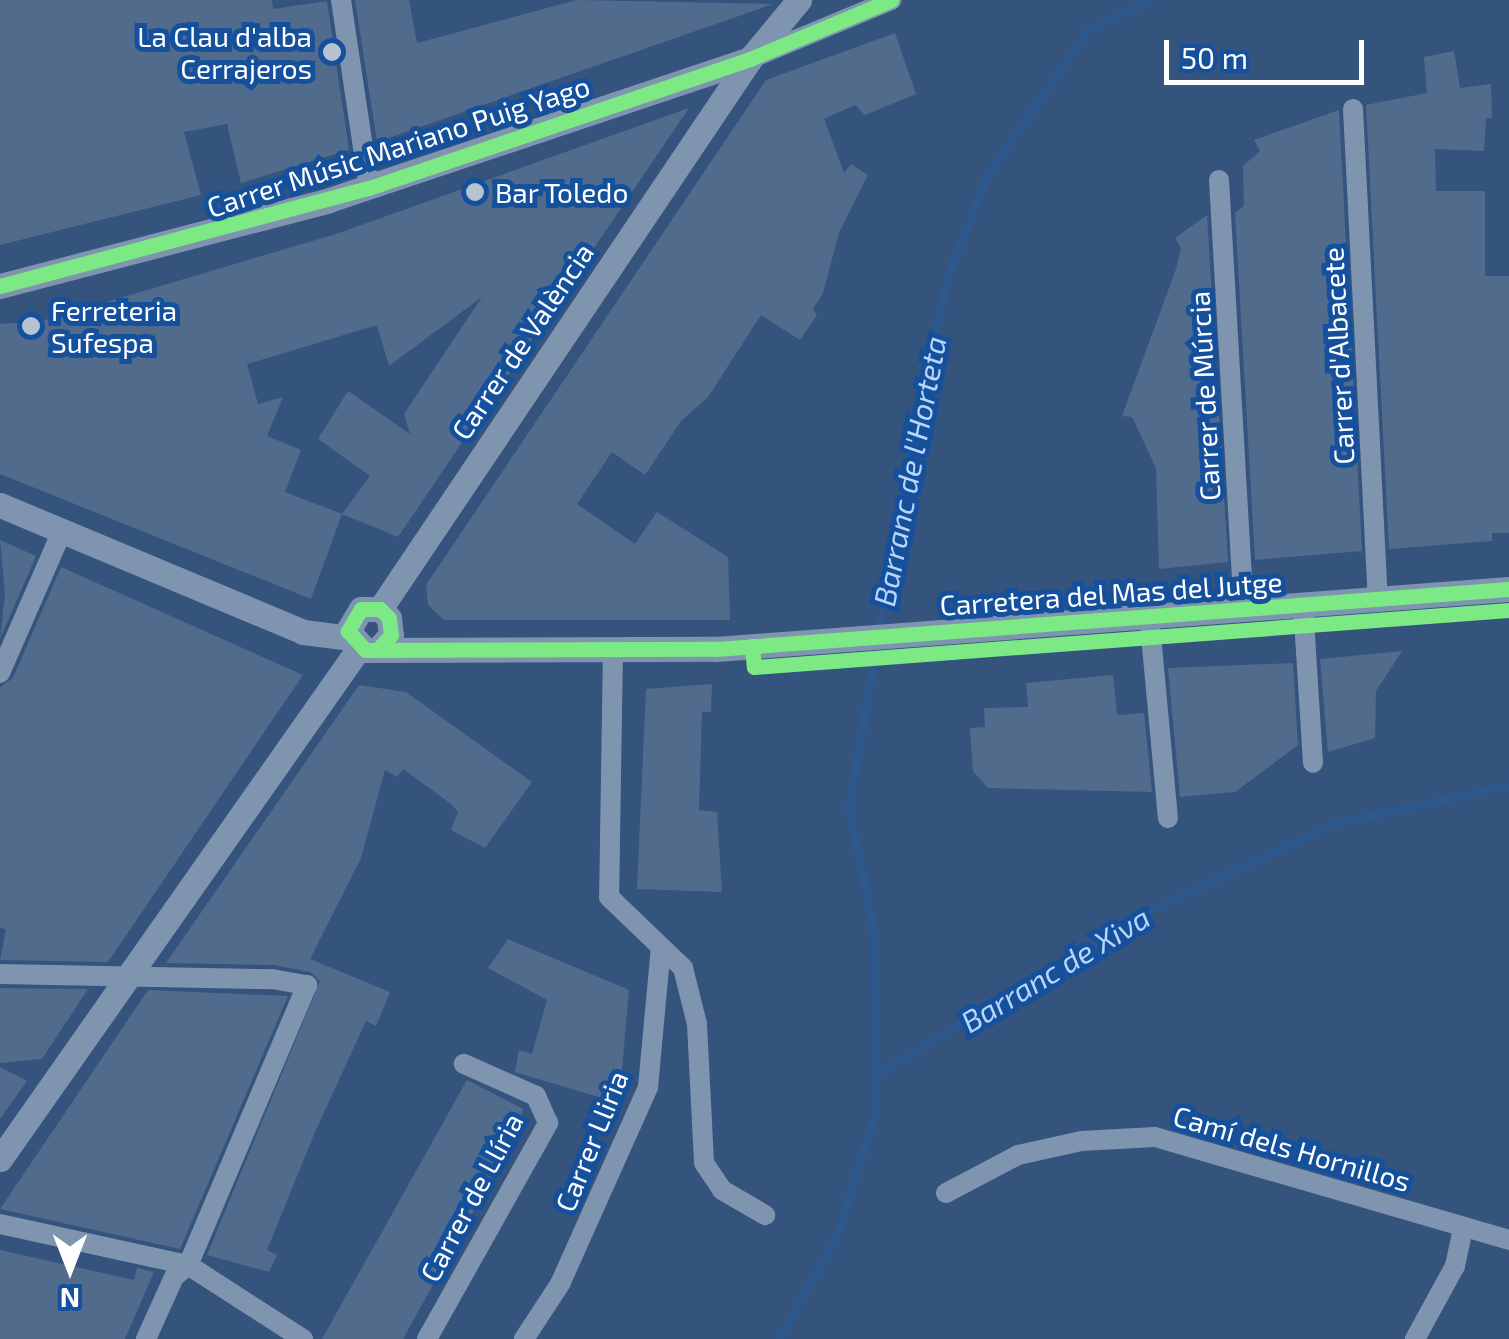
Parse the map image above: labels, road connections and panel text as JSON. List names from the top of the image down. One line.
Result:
{"streets":{"street":["Carrer Músic Mariano Puig Yago","Carrer de València","Carrer d'Albacete","Carrer de Múrcia","Carretera del Mas del Jutge","Carrer Lliria","Camí dels Hornillos","Carrer de Llíria"]},"crossings":[["Carrer Músic Mariano Puig Yago","Carrer de València"],["Carrer de València","Carretera del Mas del Jutge"],["Carrer d'Albacete","Carretera del Mas del Jutge"],["Carrer de Múrcia","Carretera del Mas del Jutge"]],"water":["Barranc de l'Horteta","Barranc de Xiva"],"places":["La Clau d'alba Cerrajeros","Bar Toledo","Ferreteria Sufespa"],"scale_bar":"50 m","north":"bottom"}
